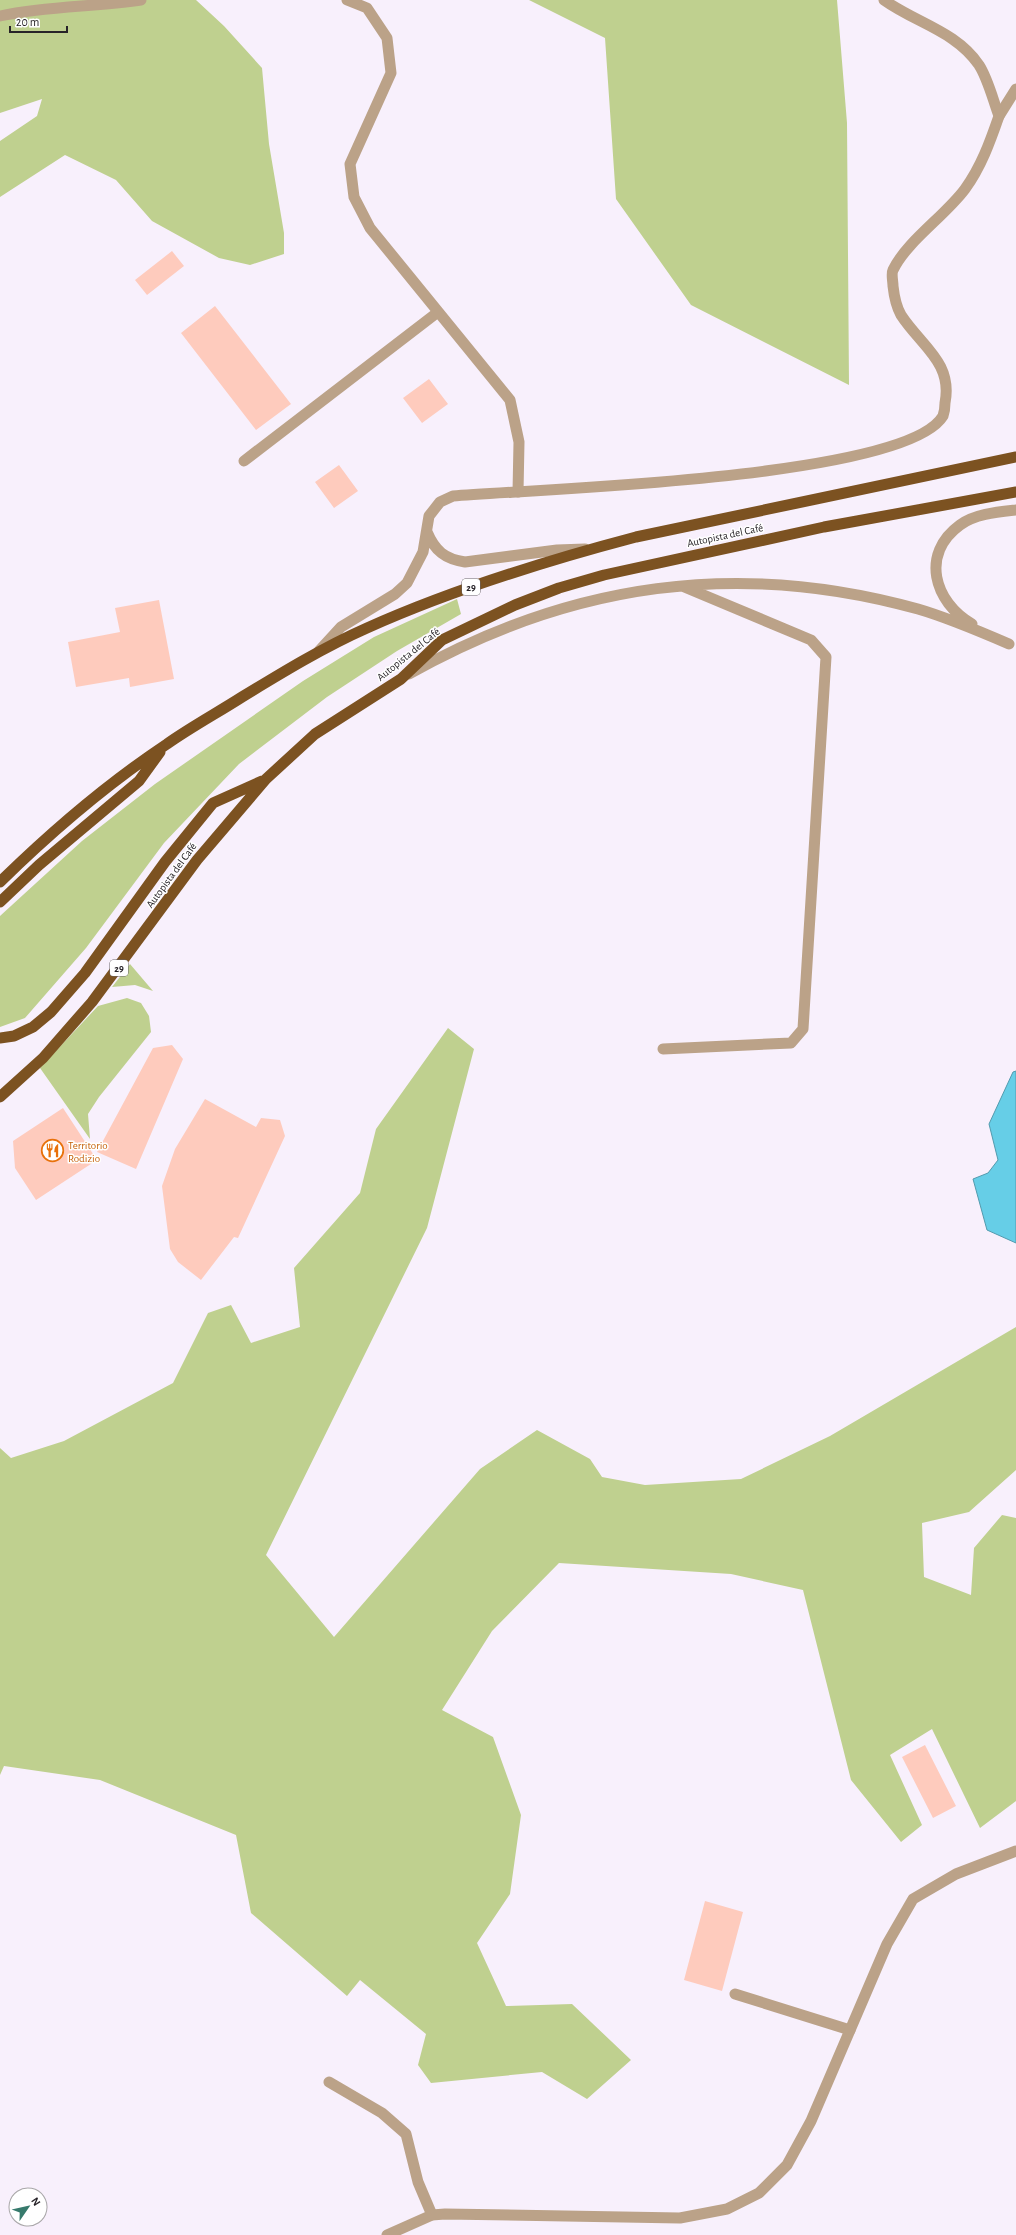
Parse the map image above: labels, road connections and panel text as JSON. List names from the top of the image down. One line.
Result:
{"streets":{"highway":["Autopista del Café","29"]},"places":{"restaurant":["Territorio Rodizio"]},"scale_bar":"20 m","north":"top right"}
